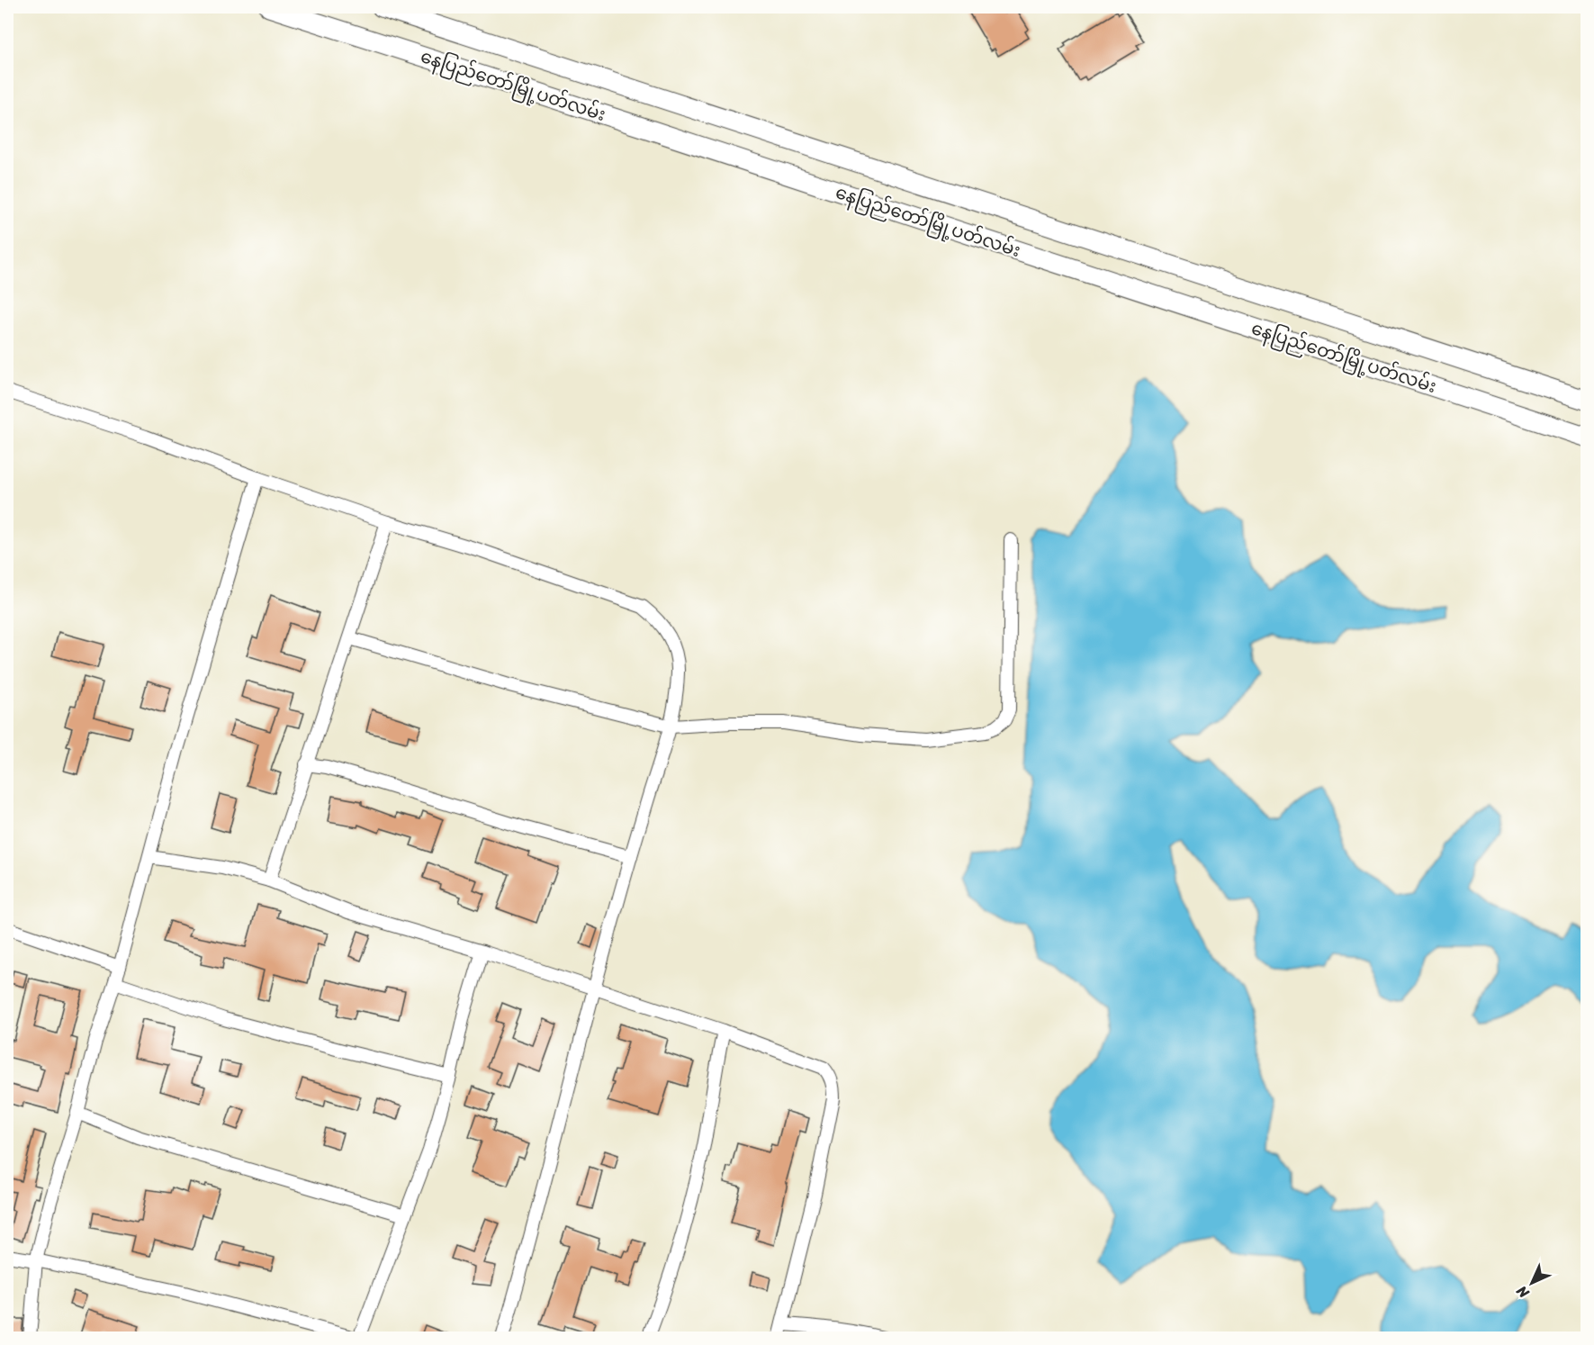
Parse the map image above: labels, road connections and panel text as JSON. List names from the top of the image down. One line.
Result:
{"streets":{"main road":["နေပြည်တော်မြို့ပတ်လမ်း"]},"north":"bottom left"}
